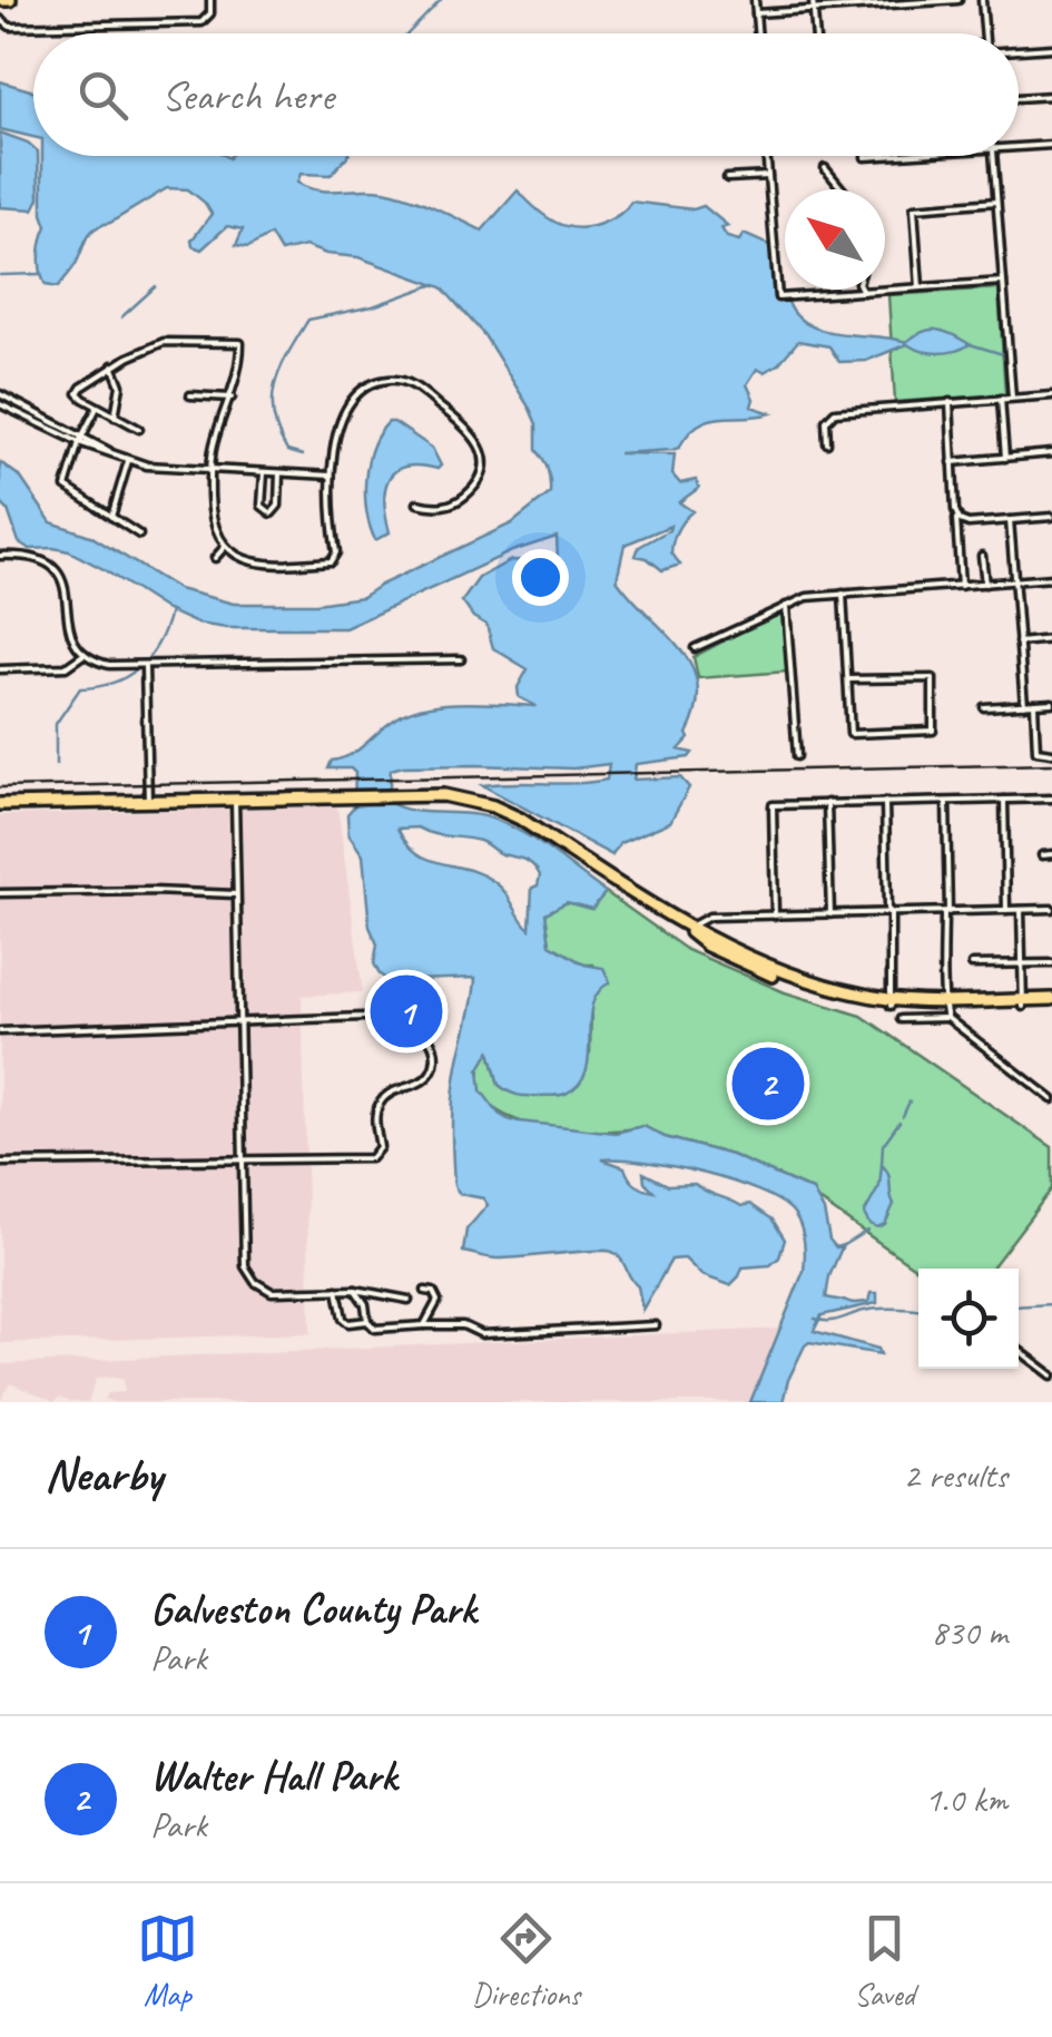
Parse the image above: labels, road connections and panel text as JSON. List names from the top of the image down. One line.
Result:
{"north":"top left","page":{"search":"Search here","pins":["1","2"],"heading":["Nearby","2 results"],"list":[{"mark":"1","name":"Galveston County Park","note":"Park","value":"830 m"},{"mark":"2","name":"Walter Hall Park","note":"Park","value":"1.0 km"}],"nav":["Map","Directions","Saved"]}}
